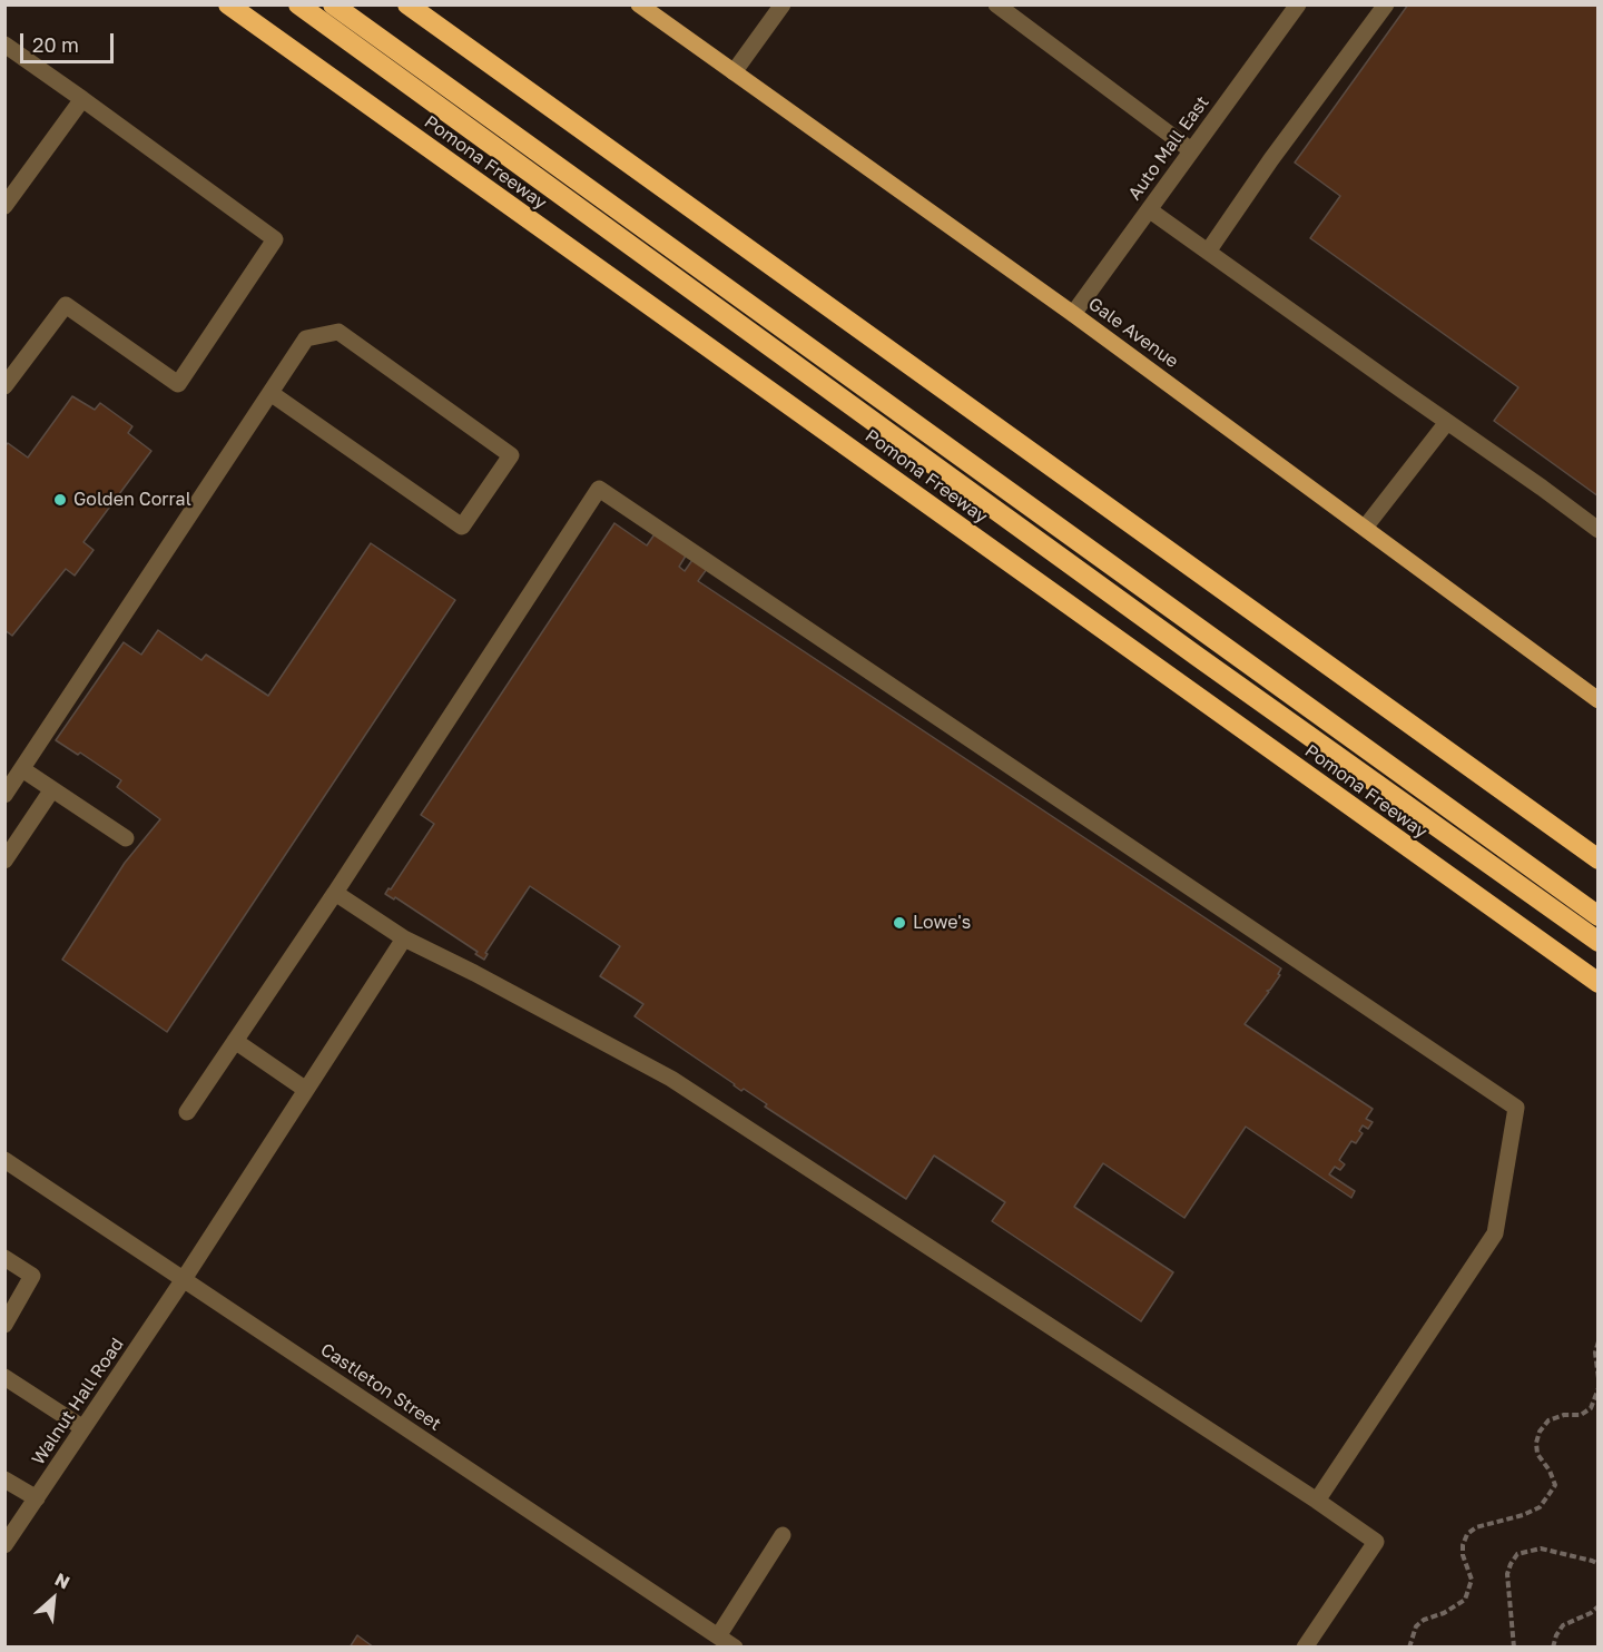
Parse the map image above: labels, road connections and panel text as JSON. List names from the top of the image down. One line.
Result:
{"streets":{"highway":["Pomona Freeway"],"main road":["Gale Avenue"],"street":["Auto Mall East","Castleton Street","Walnut Hall Road"]},"crossings":[["Auto Mall East","Gale Avenue"],["Castleton Street","Walnut Hall Road"]],"places":["Golden Corral","Lowe's"],"scale_bar":"20 m","north":"top right"}
